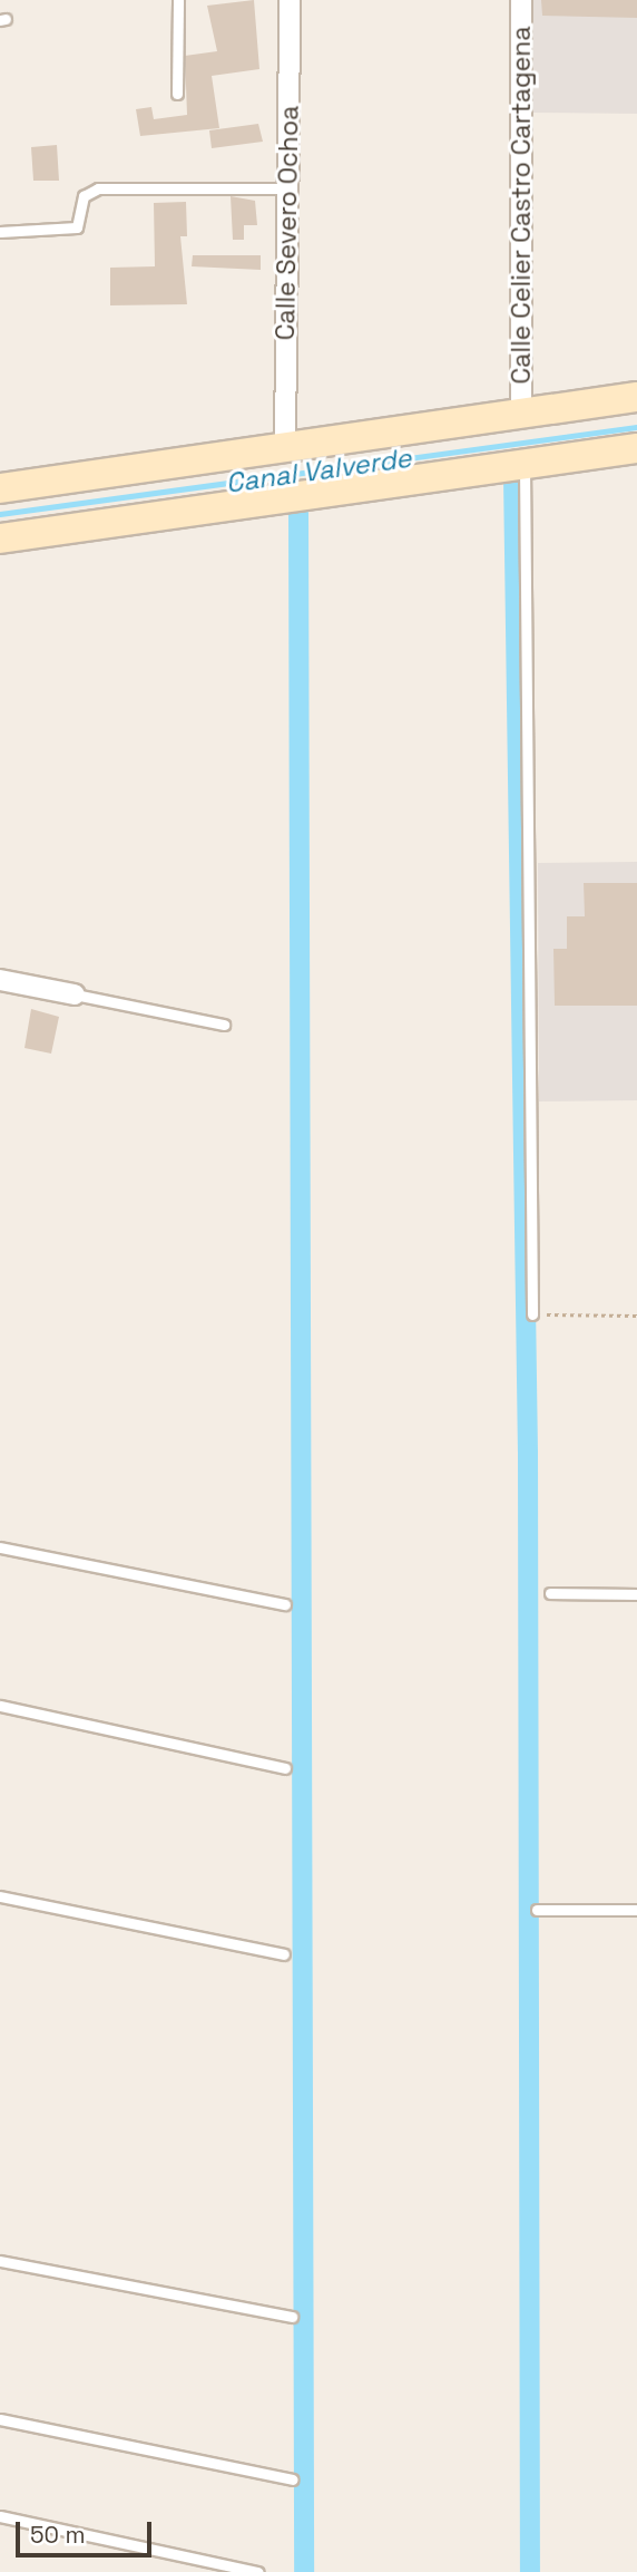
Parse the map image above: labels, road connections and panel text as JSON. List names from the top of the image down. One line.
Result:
{"streets":{"street":["Calle Celier Castro Cartagena","Calle Severo Ochoa"]},"water":["Canal Valverde"],"scale_bar":"50 m"}
